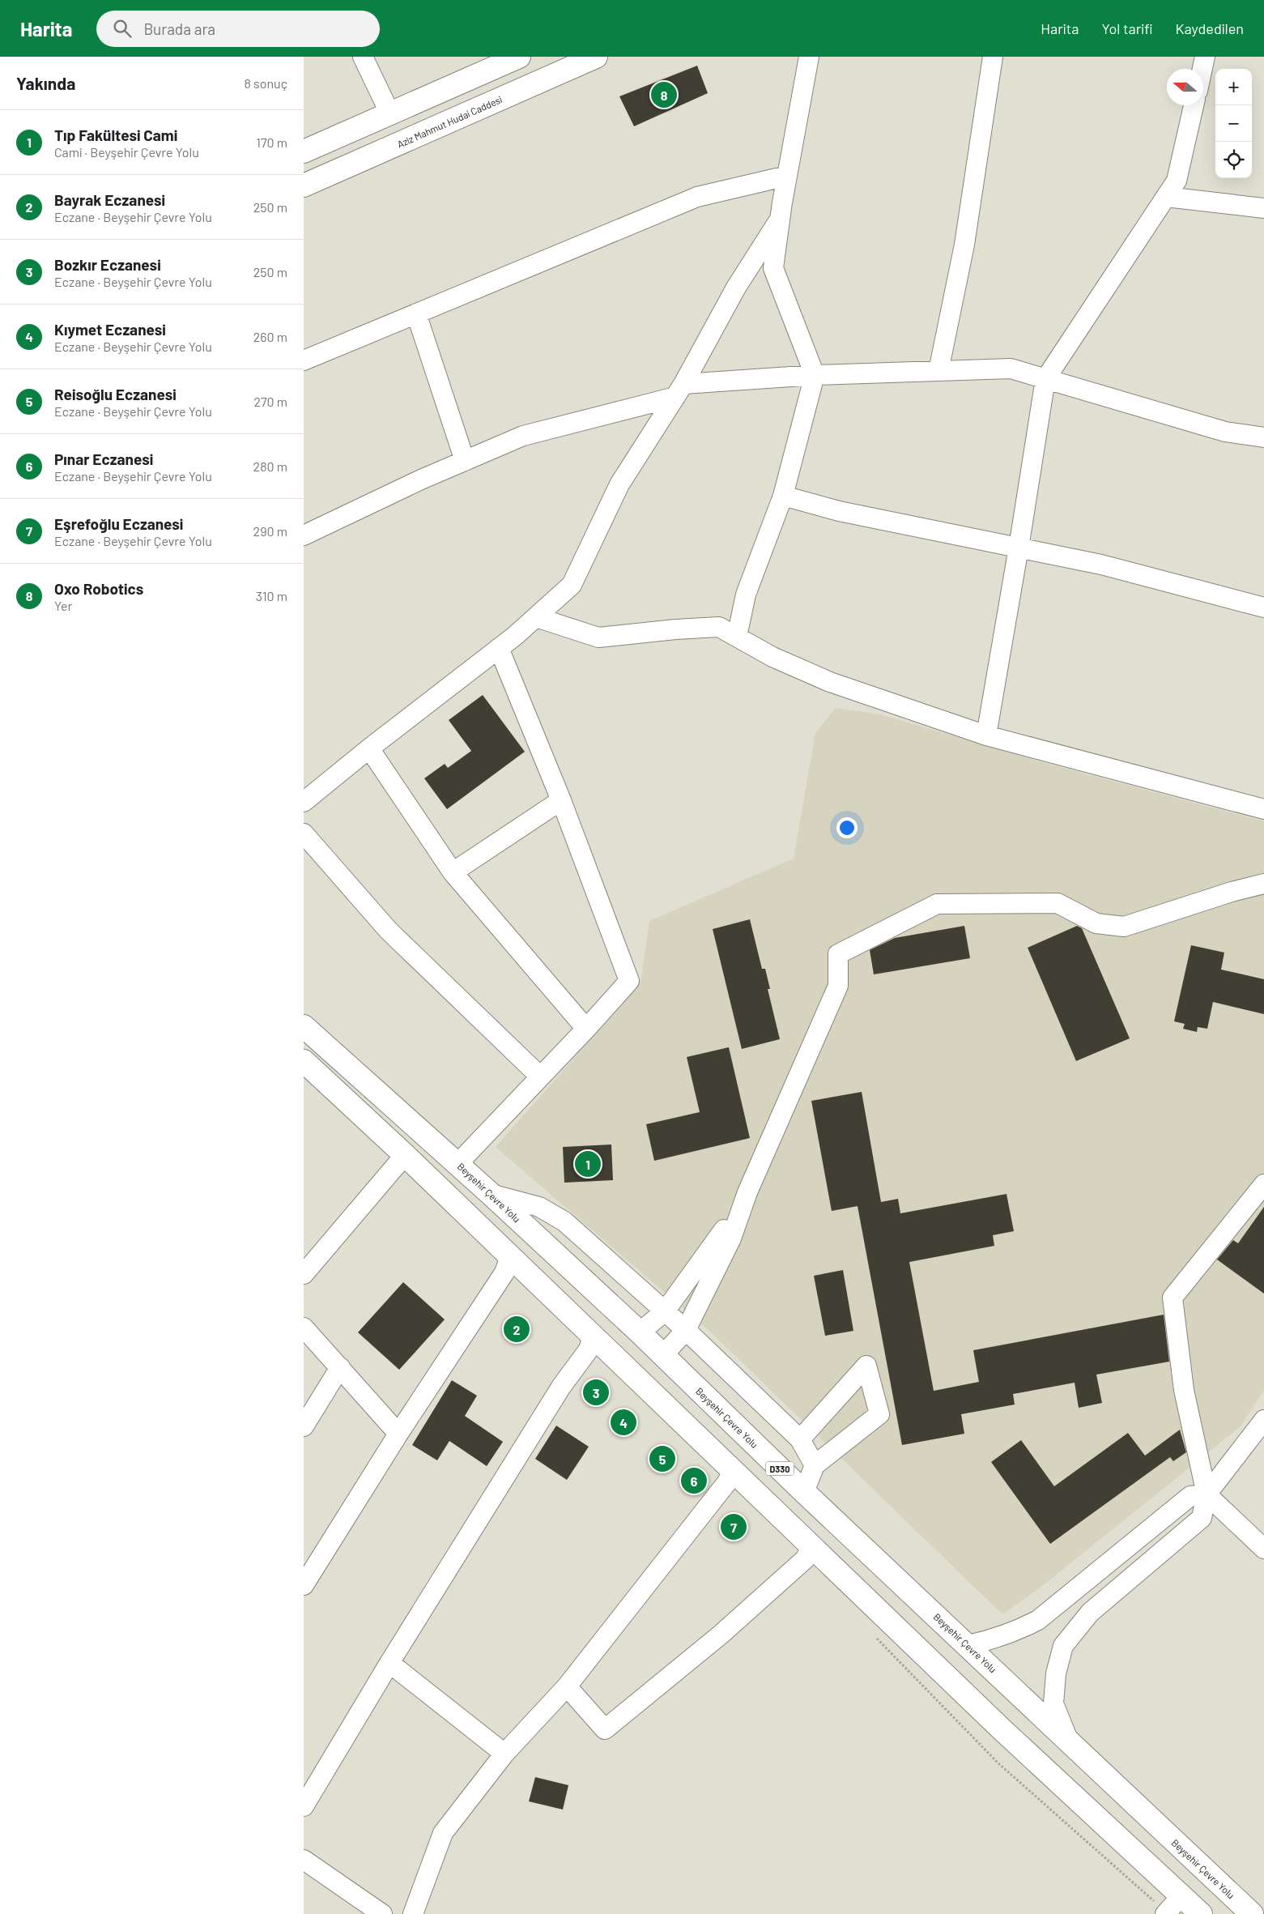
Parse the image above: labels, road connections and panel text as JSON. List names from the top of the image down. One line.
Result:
{"streets":{"main road":["Aziz Mahmut Hudai Caddesi","Beyşehir Çevre Yolu","D330"]},"north":"left","page":{"header":"Harita","search":"Burada ara","nav":["Harita","Yol tarifi","Kaydedilen"],"heading":["Yakında","8 sonuç"],"map_buttons":["+","−"],"pins":["8","1","2","3","4","5","6","7"],"list":[{"mark":"1","name":"Tıp Fakültesi Cami","note":"Cami · Beyşehir Çevre Yolu","value":"170 m"},{"mark":"2","name":"Bayrak Eczanesi","note":"Eczane · Beyşehir Çevre Yolu","value":"250 m"},{"mark":"3","name":"Bozkır Eczanesi","note":"Eczane · Beyşehir Çevre Yolu","value":"250 m"},{"mark":"4","name":"Kıymet Eczanesi","note":"Eczane · Beyşehir Çevre Yolu","value":"260 m"},{"mark":"5","name":"Reisoğlu Eczanesi","note":"Eczane · Beyşehir Çevre Yolu","value":"270 m"},{"mark":"6","name":"Pınar Eczanesi","note":"Eczane · Beyşehir Çevre Yolu","value":"280 m"},{"mark":"7","name":"Eşrefoğlu Eczanesi","note":"Eczane · Beyşehir Çevre Yolu","value":"290 m"},{"mark":"8","name":"Oxo Robotics","note":"Yer","value":"310 m"}]}}
